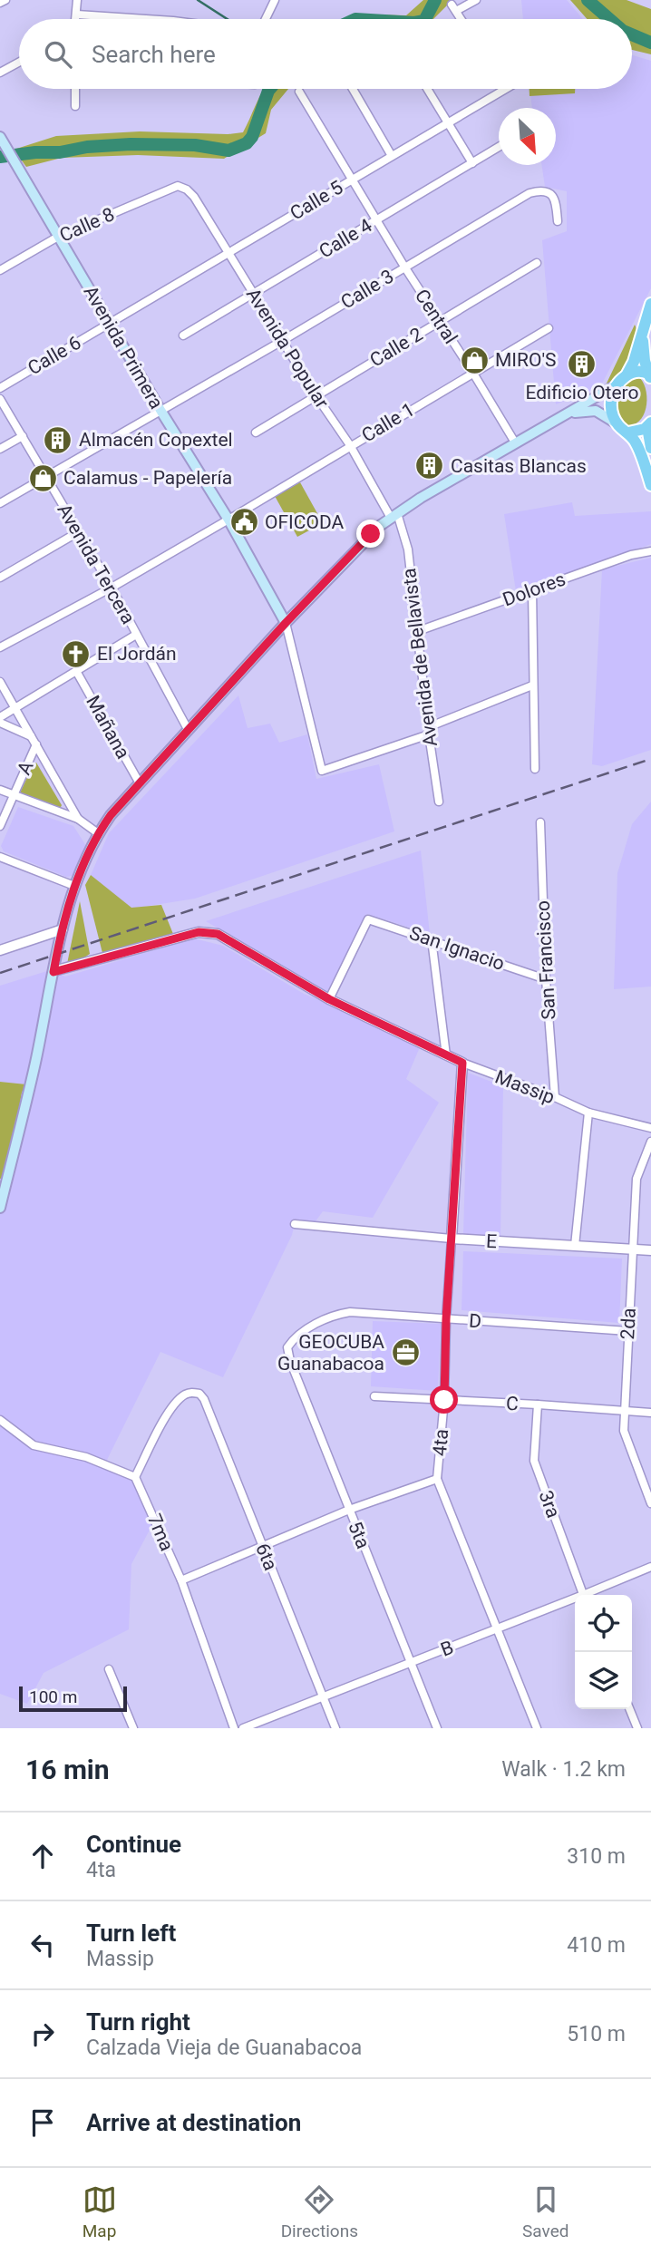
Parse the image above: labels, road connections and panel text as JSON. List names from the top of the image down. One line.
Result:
{"streets":{"main road":["Avenida Primera"],"street":["Calle 5","Calle 8","Calle 4","Calle 3","Central","Calle 2","Avenida Popular","Calle 6","Calle 1","Avenida Tercera","Dolores","Avenida de Bellavista","Mañana","A","San Ignacio","San Francisco","Massip","E","D","2da","C","4ta","3ra","7ma","5ta","6ta","B"]},"crossings":[["Calle 5","Central"],["Calle 5","Avenida Primera"],["Calle 5","Avenida Popular"],["Calle 5","Calle 6"],["Calle 8","Avenida Primera"],["Calle 8","Avenida Popular"],["Calle 4","Central"],["Calle 4","Avenida Popular"],["Calle 3","Central"],["Calle 3","Avenida Primera"],["Calle 3","Avenida Popular"],["Central","Calle 2"],["Central","Calle 1"],["Avenida Primera","Calle 6"],["Avenida Primera","Calle 1"],["Calle 2","Avenida Popular"],["Avenida Popular","Calle 1"],["Avenida Popular","Avenida de Bellavista"],["Dolores","Avenida de Bellavista"],["San Ignacio","San Francisco"],["San Ignacio","Massip"],["San Francisco","Massip"],["Massip","4ta"],["E","2da"],["E","4ta"],["D","2da"],["D","4ta"],["D","5ta"],["2da","C"],["C","4ta"],["C","3ra"],["4ta","B"],["7ma","6ta"],["5ta","B"],["6ta","B"]],"places":{"shop":["MIRO'S","Calamus - Papelería"],"building":["Edificio Otero","Almacén Copextel","Casitas Blancas"],"public building":["OFICODA"],"church":["El Jordán"],"office":["GEOCUBA Guanabacoa"]},"scale_bar":"100 m","north":"bottom right","page":{"search":"Search here","scale":"100 m","heading":["16 min","Walk · 1.2 km"],"list":[["Continue","4ta","310 m"],["Turn left","Massip","410 m"],["Turn right","Calzada Vieja de Guanabacoa","510 m"],"Arrive at destination"],"nav":["Map","Directions","Saved"]}}
